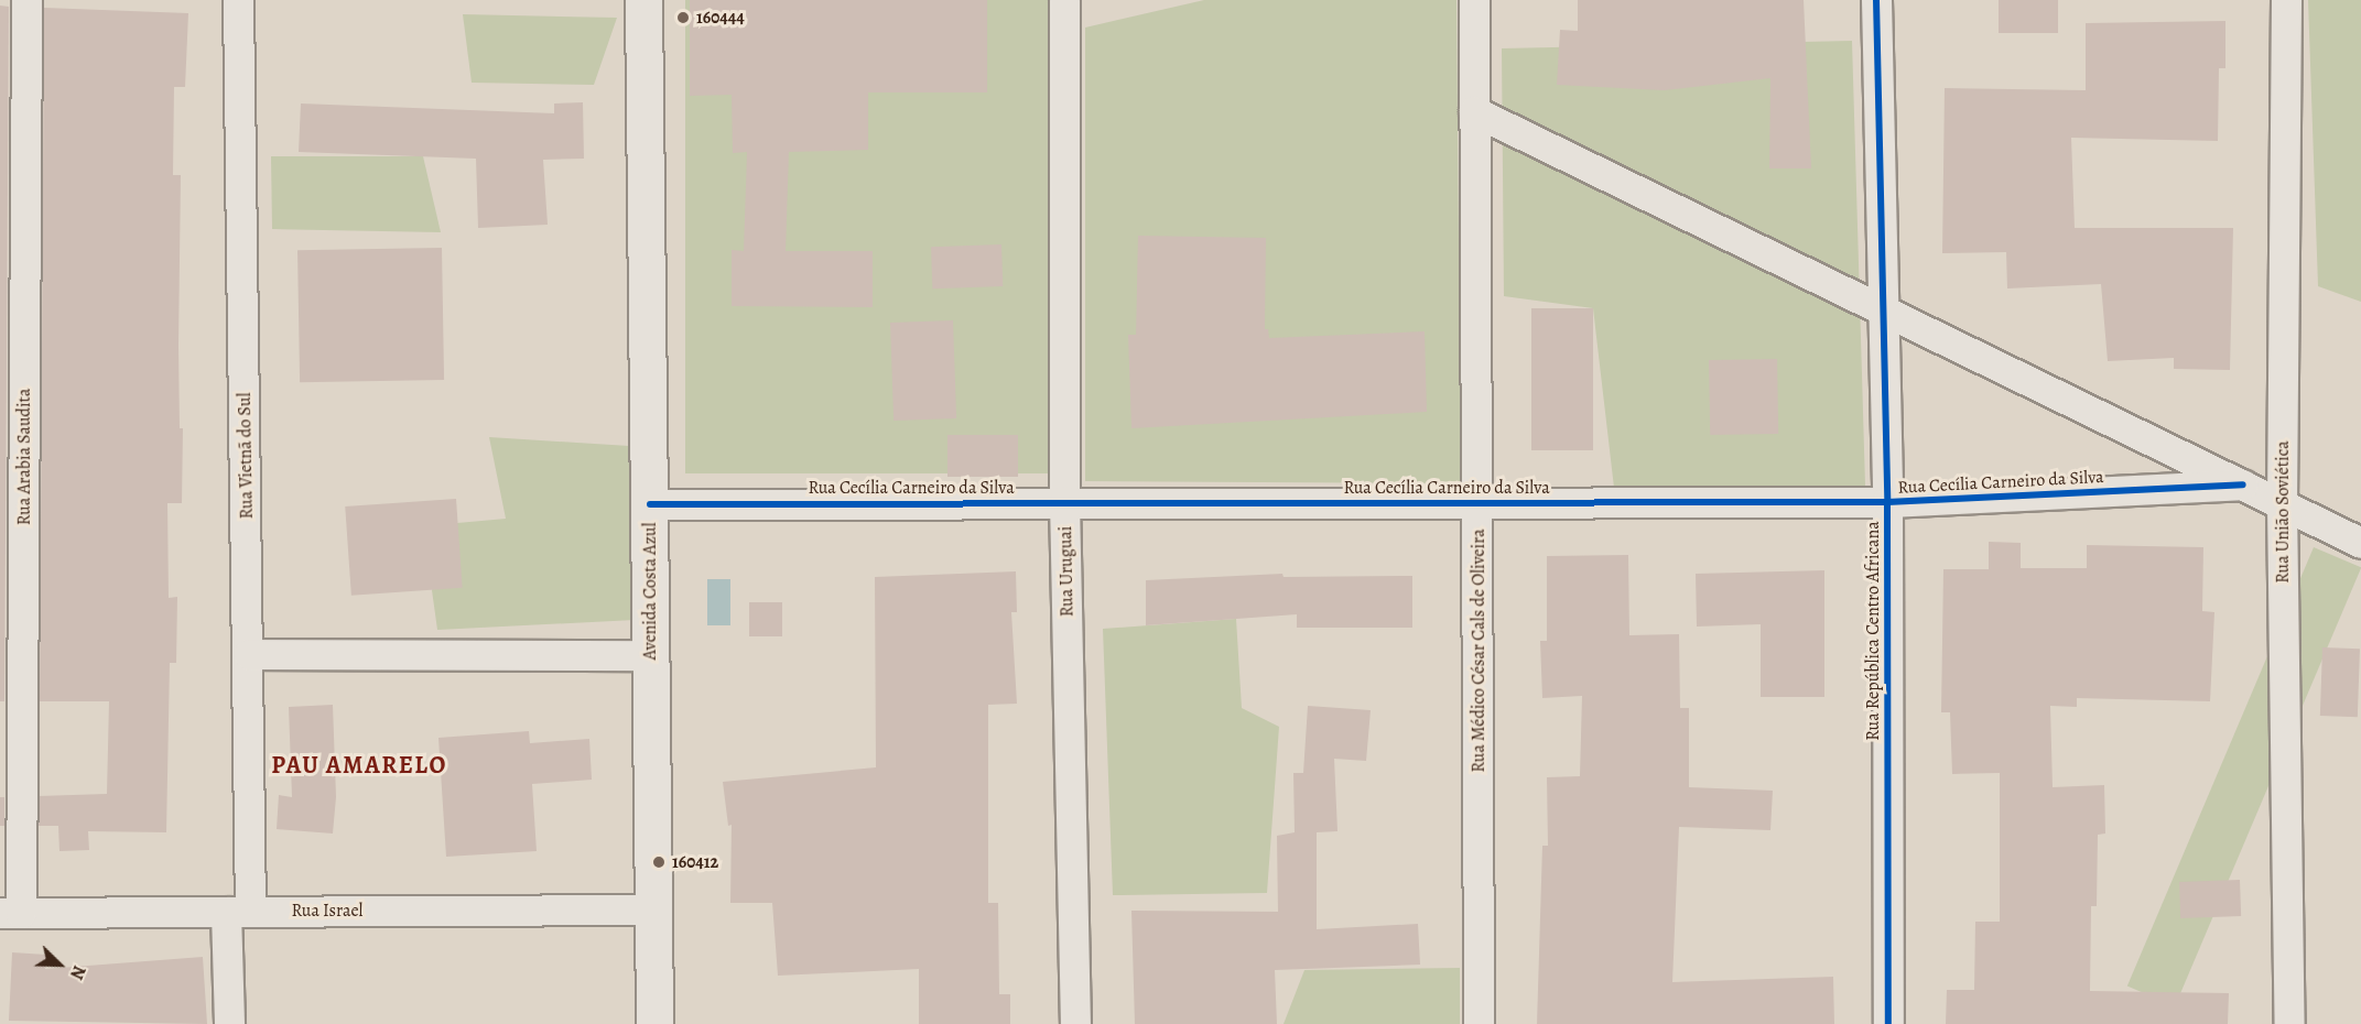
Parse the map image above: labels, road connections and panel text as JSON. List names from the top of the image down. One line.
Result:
{"streets":{"street":["Rua Vietnã do Sul","Rua Arabia Saudita","Rua Cecília Carneiro da Silva","Rua União Soviética","Rua Uruguai","Avenida Costa Azul","Rua República Centro Africana","Rua Médico César Cals de Oliveira","Rua Israel"]},"crossings":[["Rua Vietnã do Sul","Rua Israel"],["Rua Arabia Saudita","Rua Israel"],["Rua Cecília Carneiro da Silva","Rua Uruguai"],["Rua Cecília Carneiro da Silva","Avenida Costa Azul"],["Rua Cecília Carneiro da Silva","Rua República Centro Africana"],["Rua Cecília Carneiro da Silva","Rua Médico César Cals de Oliveira"],["Avenida Costa Azul","Rua Israel"]],"districts":["PAU AMARELO"],"places":["160444","160412"],"north":"bottom right"}
